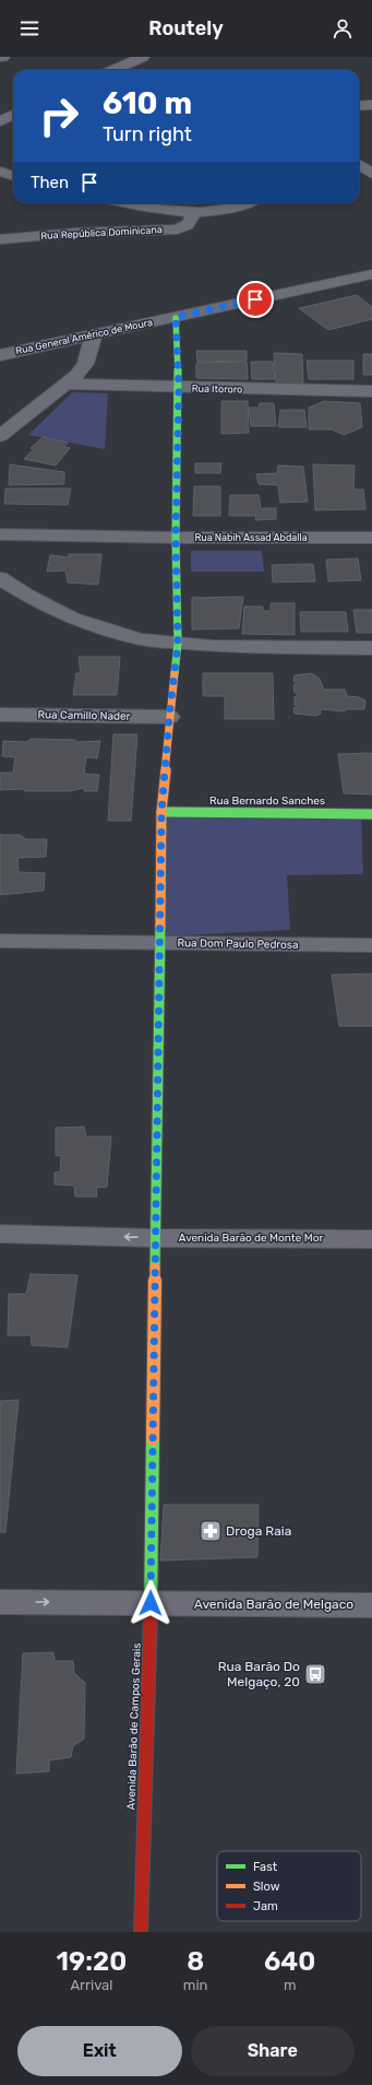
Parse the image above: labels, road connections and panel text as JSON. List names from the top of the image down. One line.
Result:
{"streets":{"street":["Rua República Dominicana","Rua General Américo de Moura","Rua Itororo","Rua Nabih Assad Abdalla","Rua Camillo Nader","Rua Bernardo Sanches","Rua Dom Paulo Pedrosa","Avenida Barão de Monte Mor","Avenida Barão de Melgaco","Avenida Barão de Campos Gerais"]},"crossings":[["Rua General Américo de Moura","Avenida Barão de Campos Gerais"],["Rua Itororo","Avenida Barão de Campos Gerais"],["Rua Nabih Assad Abdalla","Avenida Barão de Campos Gerais"],["Rua Camillo Nader","Avenida Barão de Campos Gerais"],["Rua Bernardo Sanches","Avenida Barão de Campos Gerais"],["Rua Dom Paulo Pedrosa","Avenida Barão de Campos Gerais"],["Avenida Barão de Monte Mor","Avenida Barão de Campos Gerais"],["Avenida Barão de Melgaco","Avenida Barão de Campos Gerais"]],"one_way":["Avenida Barão de Monte Mor","Avenida Barão de Melgaco"],"places":{"pharmacy":["Droga Raia"],"bus stop":["Rua Barão Do Melgaço, 20"]},"legend":["Fast","Slow","Jam"],"page":{"header":"Routely","turn":["610 m","Turn right"],"then":"Then","eta":["19:20","Arrival","8","min","640","m"],"buttons":["Exit","Share"]}}
